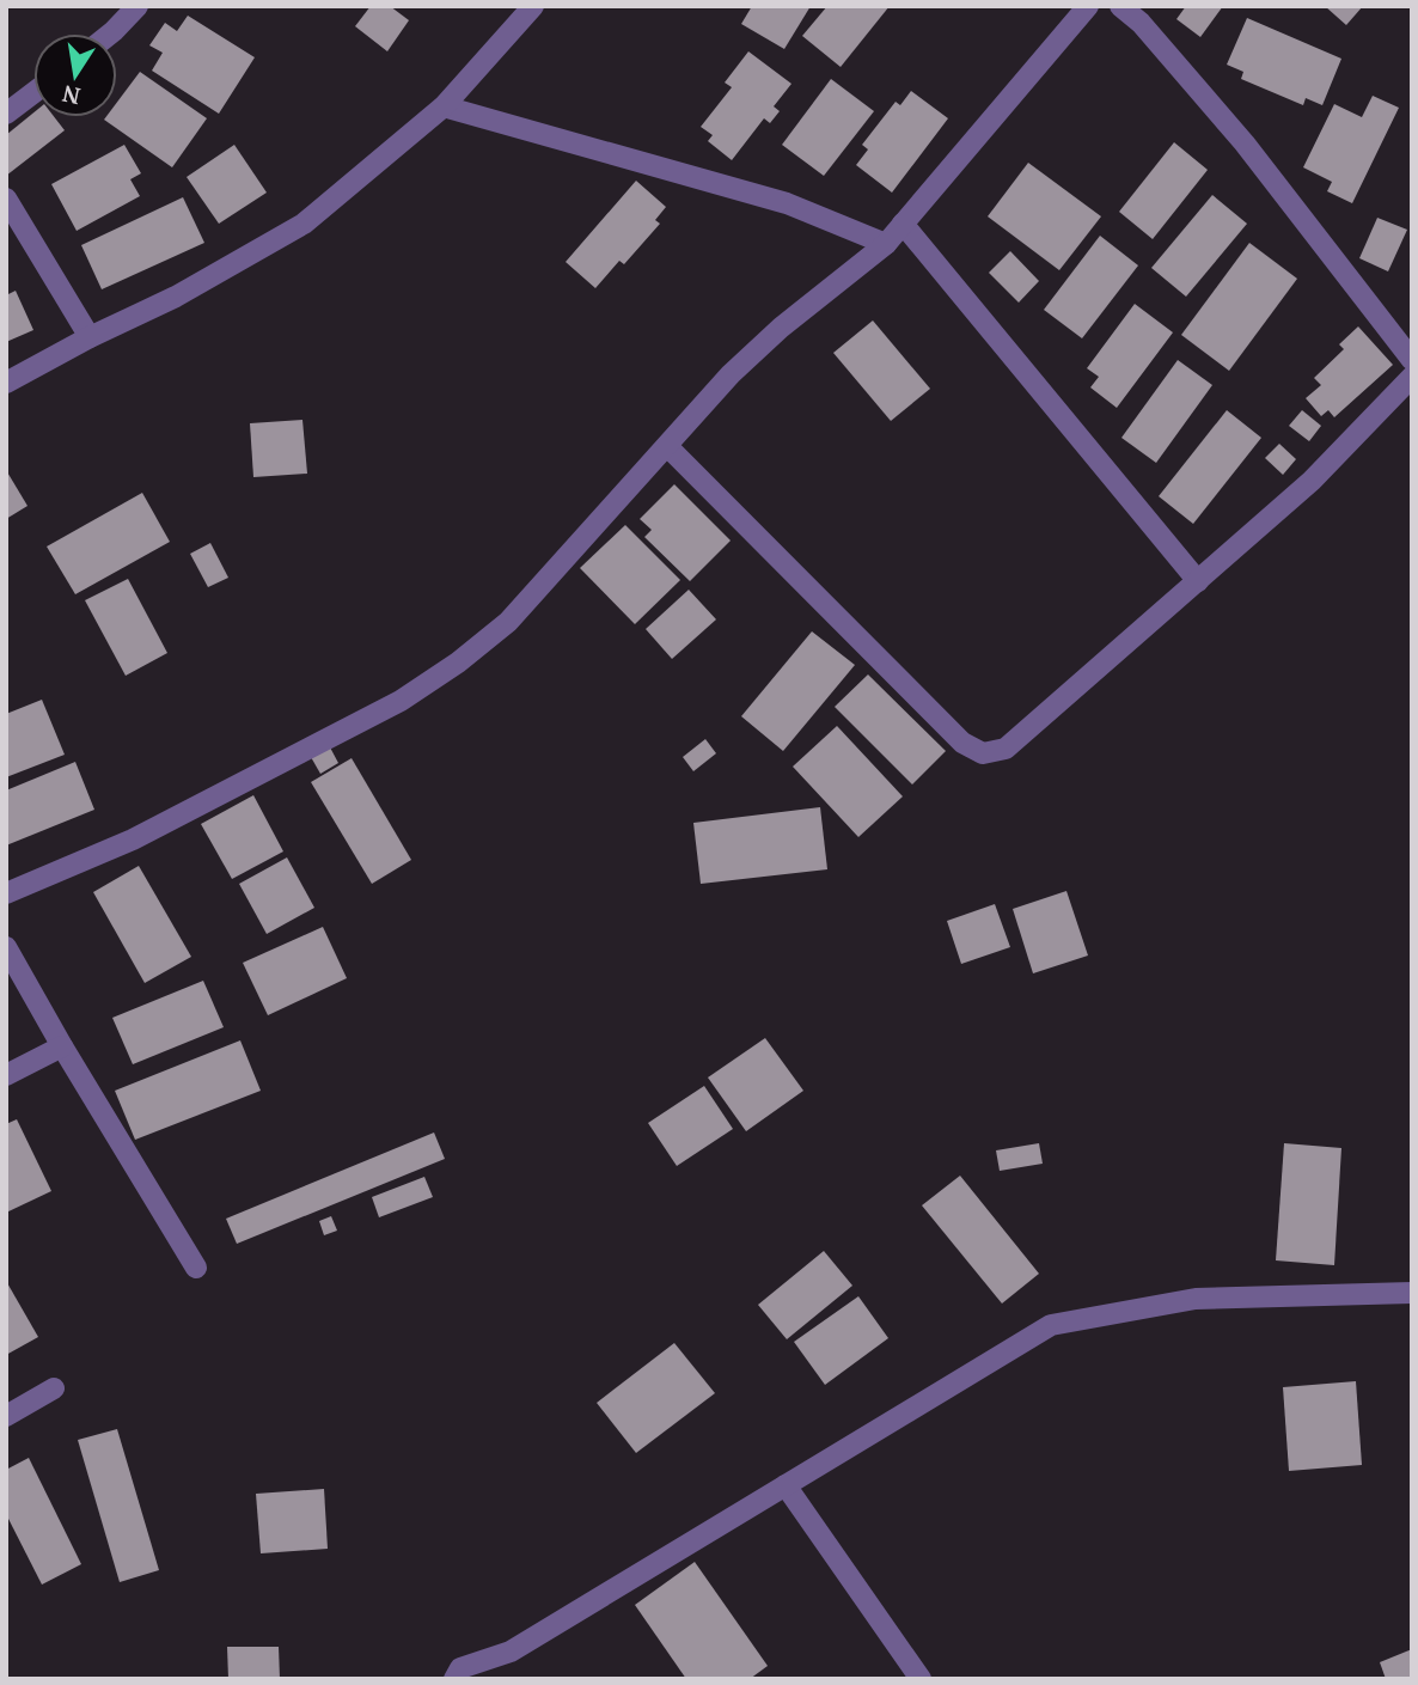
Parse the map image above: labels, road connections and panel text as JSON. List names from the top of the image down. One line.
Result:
{"north":"bottom"}
